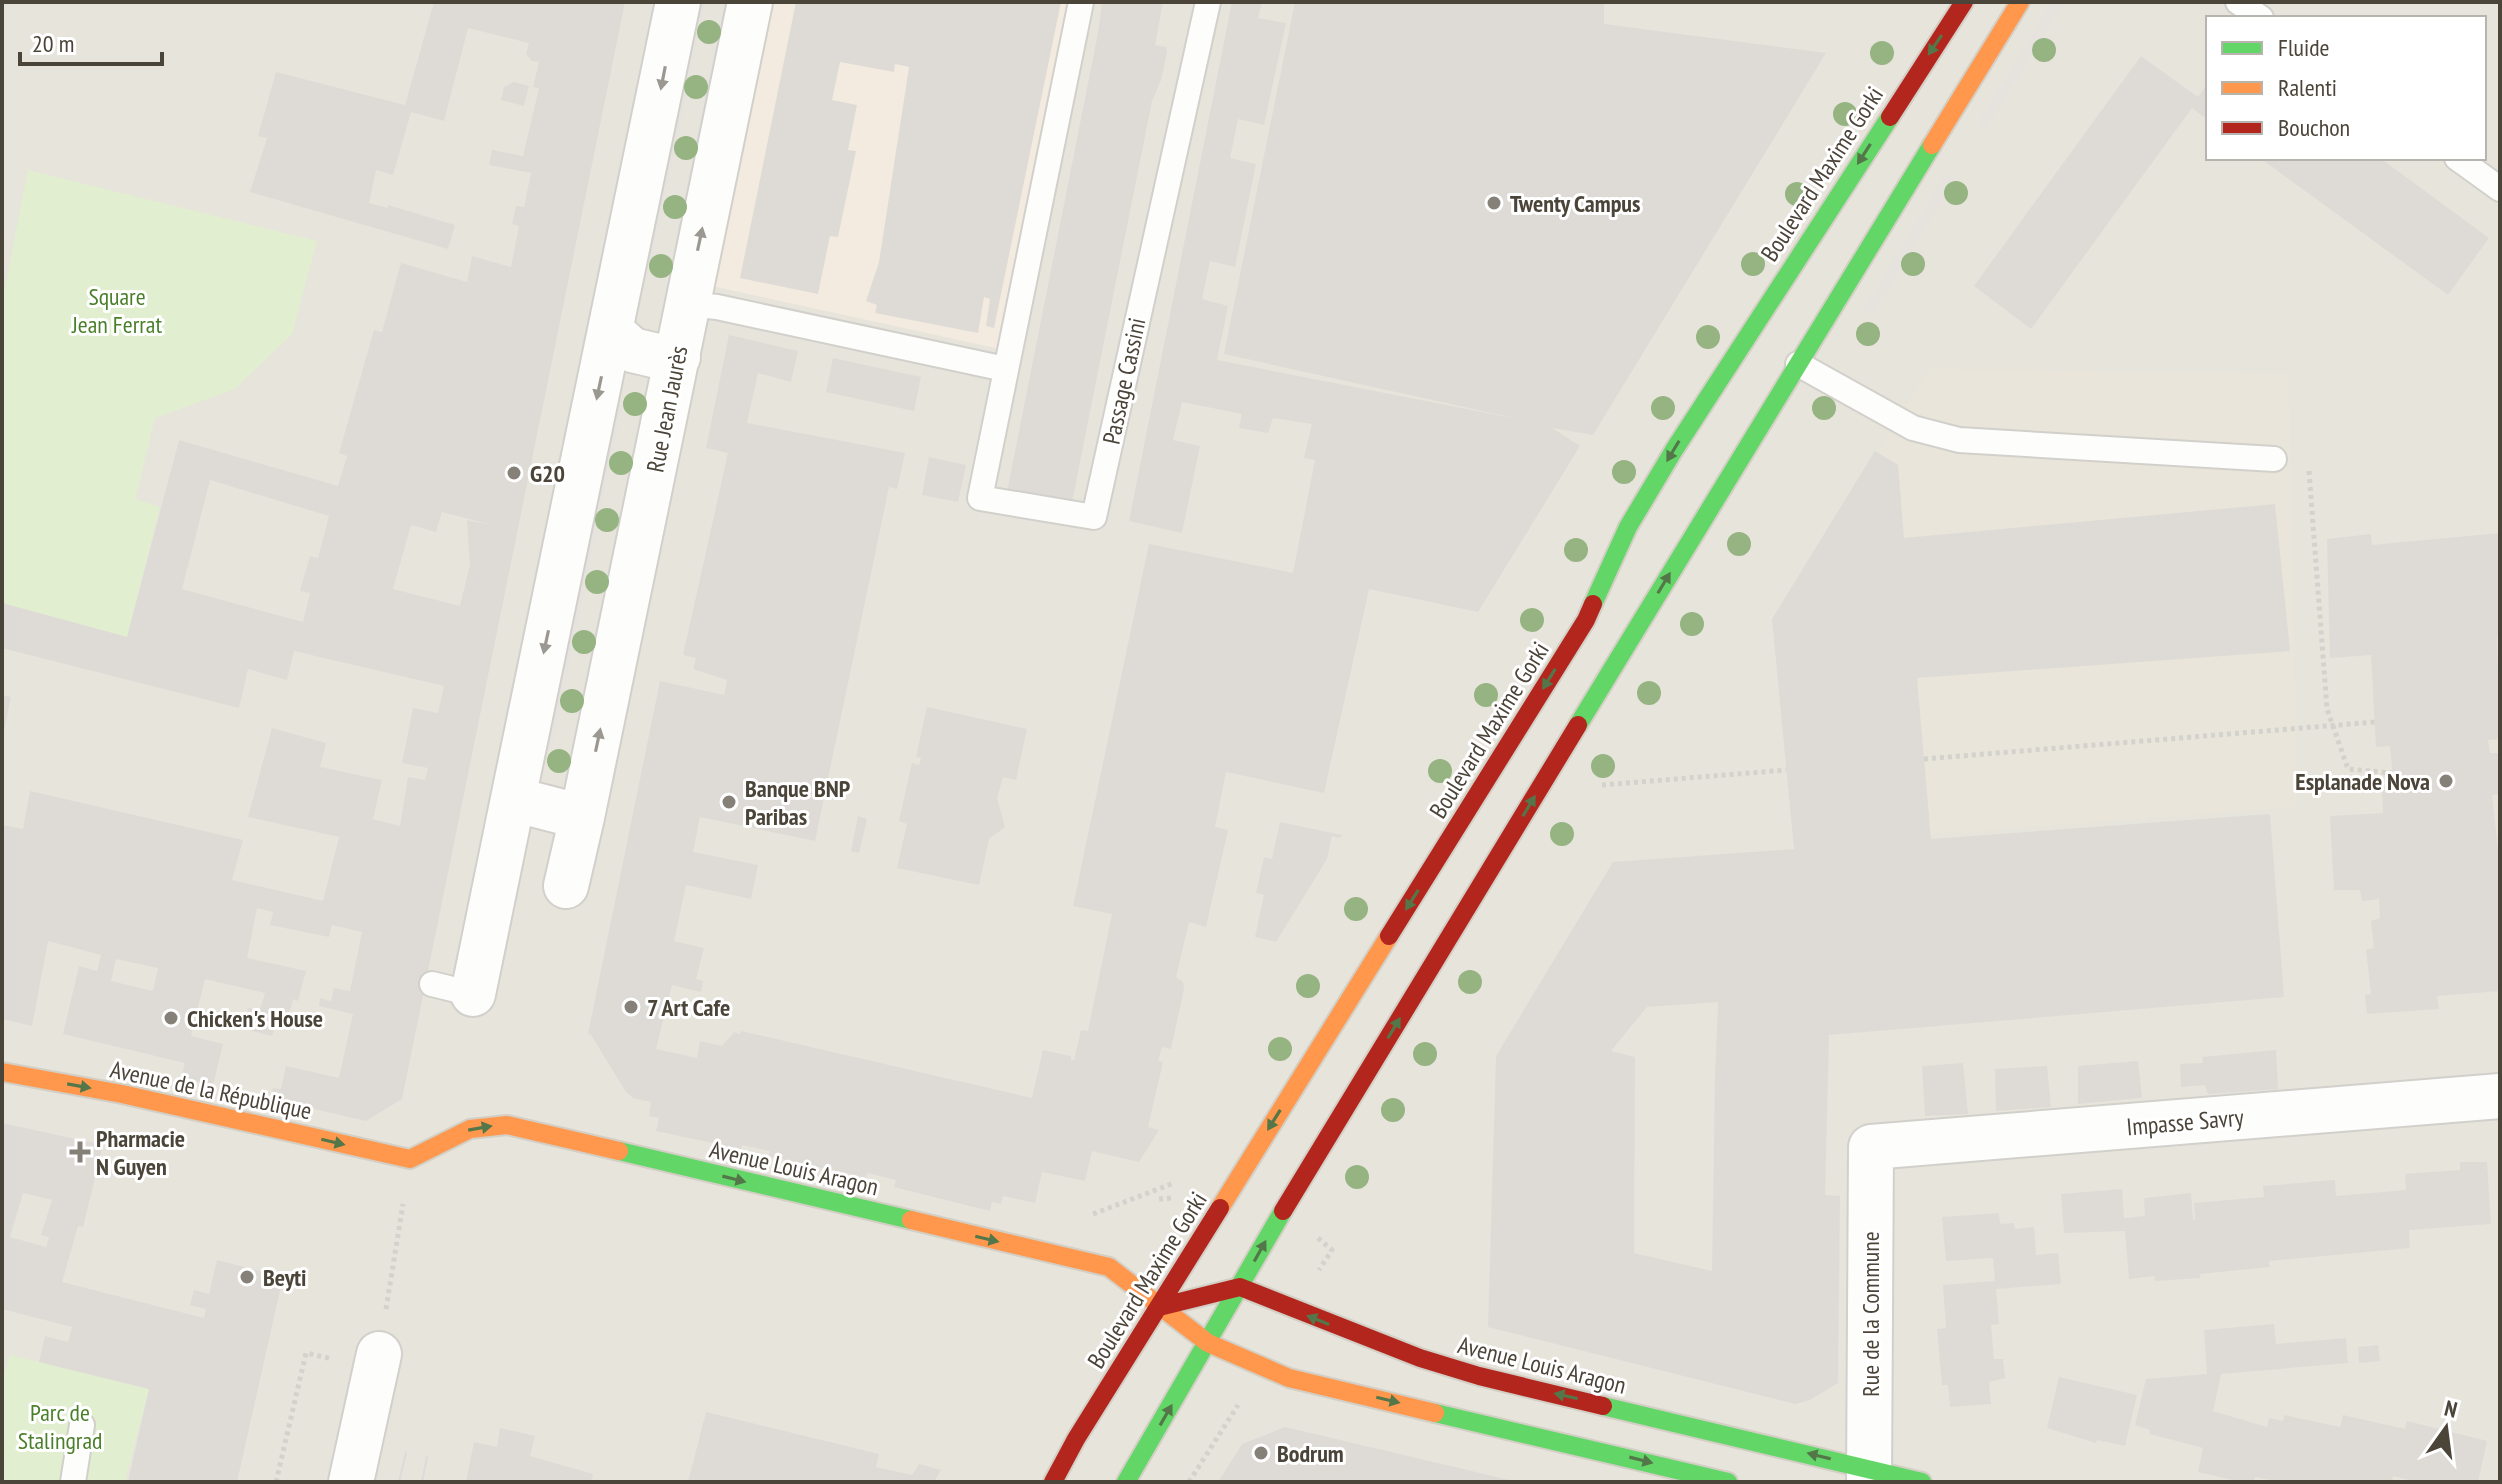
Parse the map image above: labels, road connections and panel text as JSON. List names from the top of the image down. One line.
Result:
{"streets":{"main road":["Boulevard Maxime Gorki","Avenue de la République","Avenue Louis Aragon"],"street":["Rue Jean Jaurès","Impasse Savry","Rue de la Commune"],"lane":["Passage Cassini"]},"crossings":[["Boulevard Maxime Gorki","Avenue Louis Aragon"],["Avenue de la République","Avenue Louis Aragon"],["Impasse Savry","Rue de la Commune"],["Avenue Louis Aragon","Rue de la Commune"]],"one_way":["Avenue de la République"],"parks":["Square Jean Ferrat","Parc de Stalingrad"],"places":{"other":["Twenty Campus","G20","Esplanade Nova","Banque BNP Paribas","7 Art Cafe","Chicken's House","Beyti","Bodrum"],"health":["Pharmacie N Guyen"]},"legend":["Fluide","Ralenti","Bouchon"],"scale_bar":"20 m","north":"top"}
